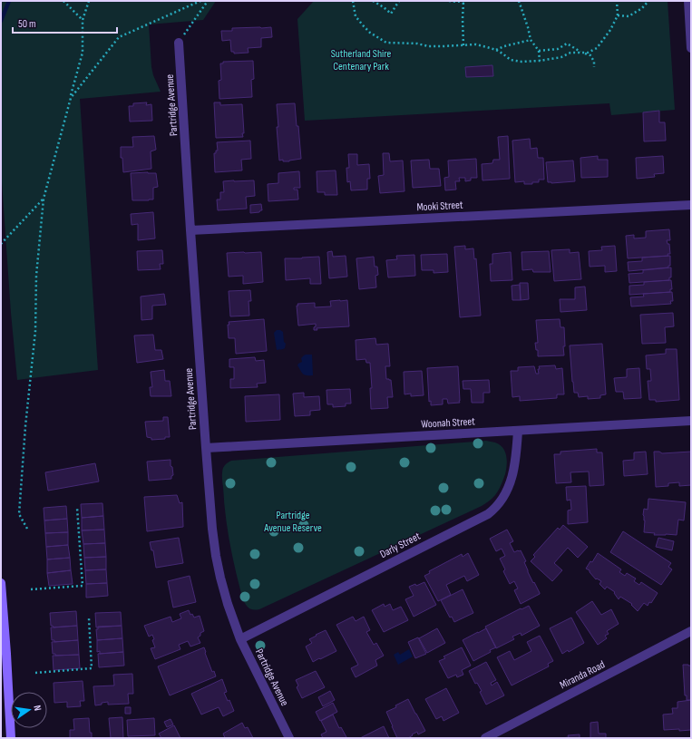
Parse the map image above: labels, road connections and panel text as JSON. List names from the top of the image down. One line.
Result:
{"streets":{"street":["Partridge Avenue","Mooki Street","Woonah Street","Darly Street","Miranda Road"]},"crossings":[["Partridge Avenue","Mooki Street"],["Partridge Avenue","Woonah Street"],["Partridge Avenue","Darly Street"],["Woonah Street","Darly Street"]],"parks":["Sutherland Shire Centenary Park","Partridge Avenue Reserve"],"scale_bar":"50 m","north":"right"}
